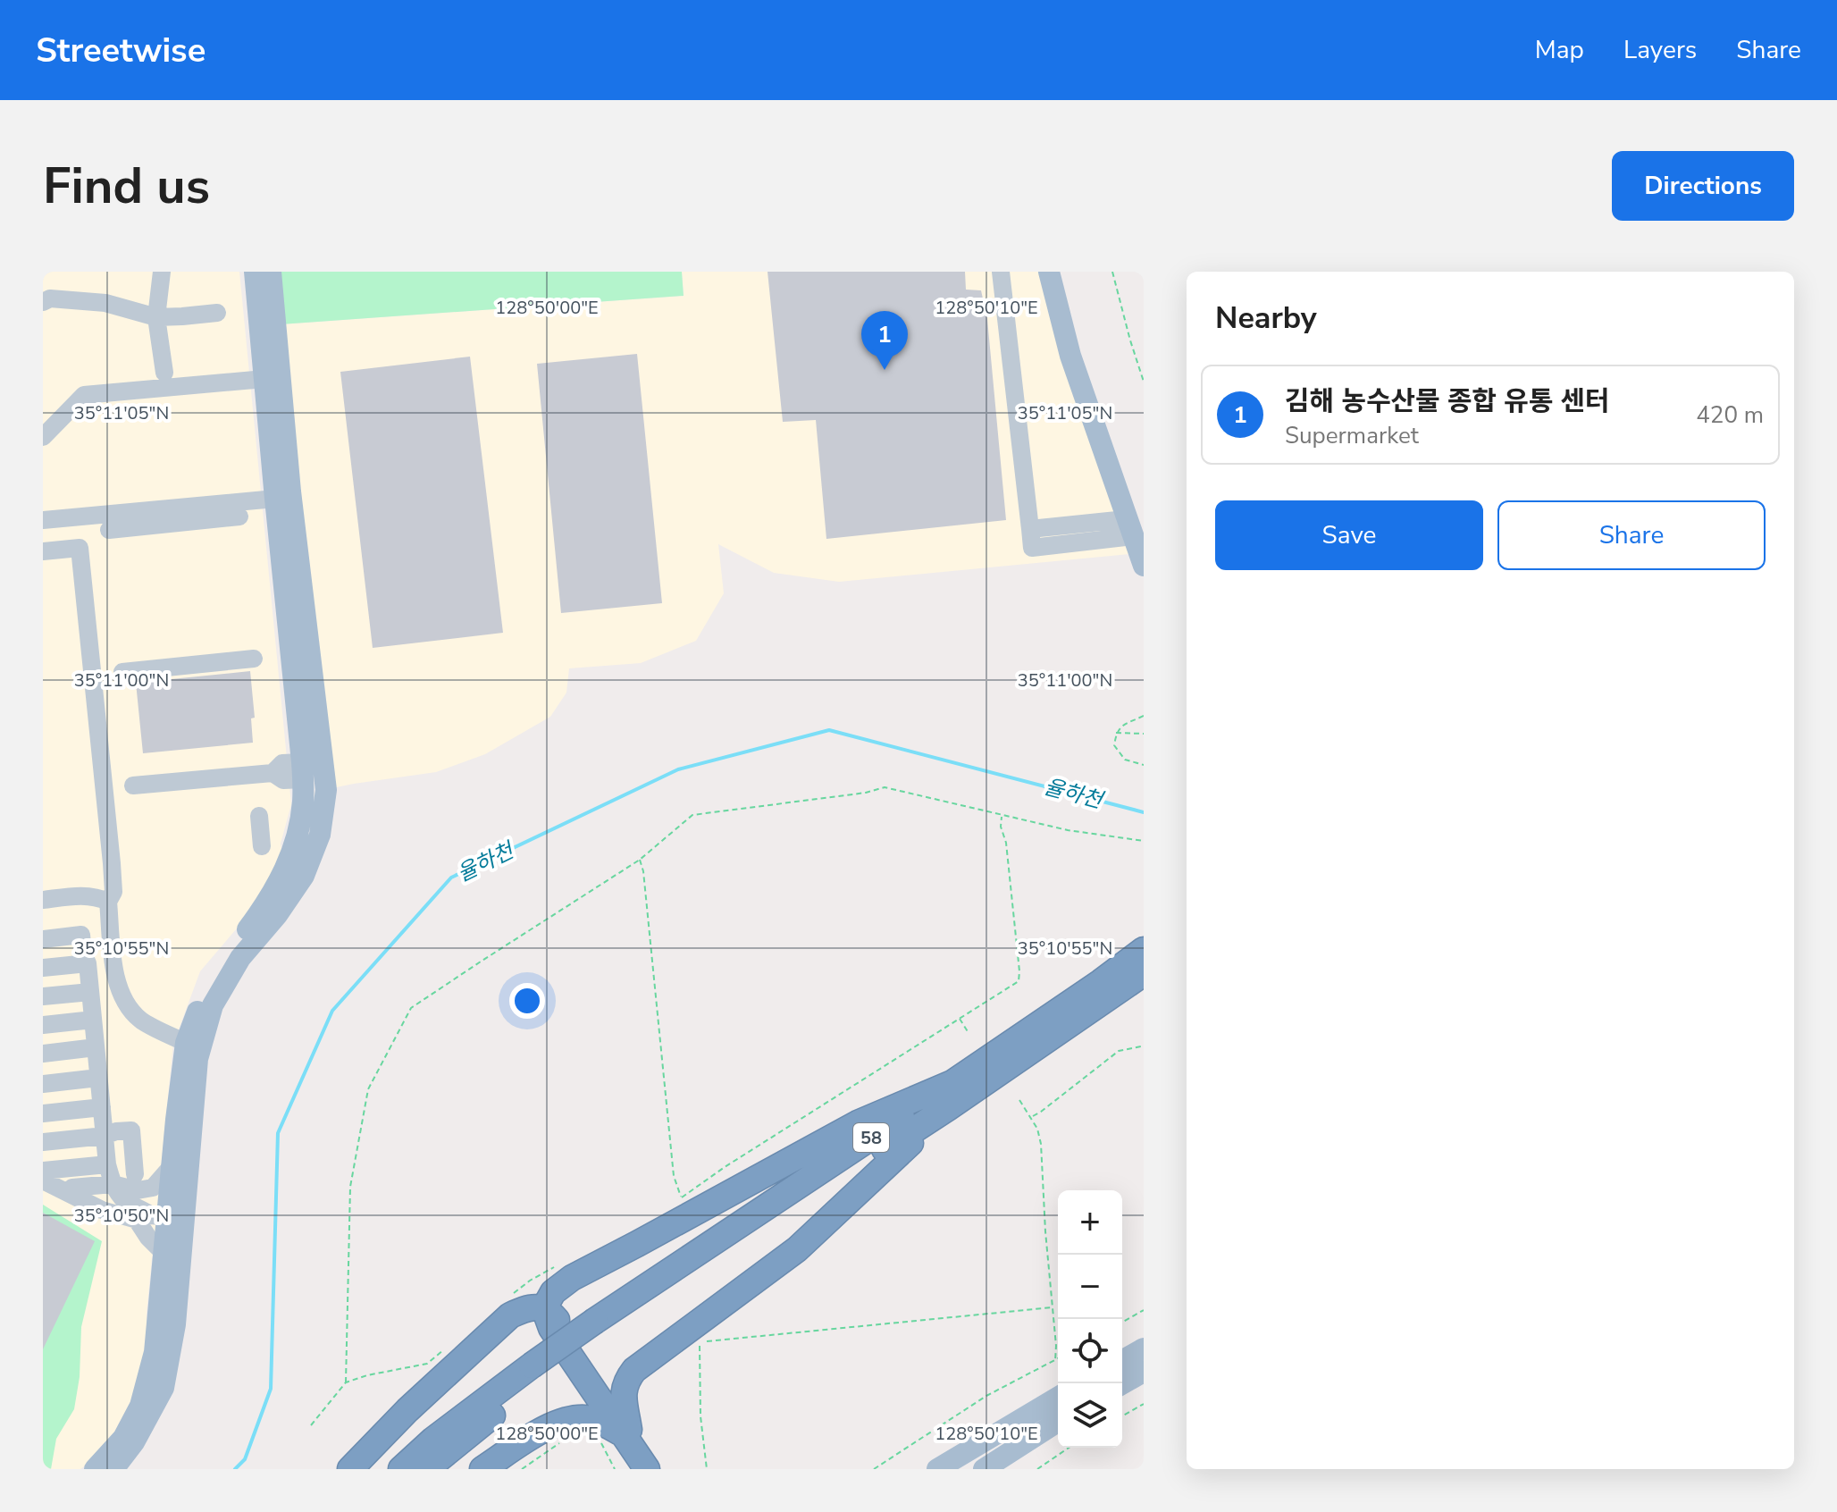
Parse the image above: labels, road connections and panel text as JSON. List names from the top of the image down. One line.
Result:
{"streets":{"highway":["58"]},"water":["율하천"],"page":{"header":"Streetwise","nav":["Map","Layers","Share"],"buttons":["Directions",["Save","Share"]],"title":"Find us","heading":"Nearby","pins":"1","list":[{"mark":"1","name":"김해 농수산물 종합 유통 센터","note":"Supermarket","value":"420 m"}],"map_buttons":["+","−"]},"coordinates":["128°50'00\"E","128°50'10\"E","35°11'05\"N","35°11'00\"N","35°10'55\"N","35°10'50\"N"]}
